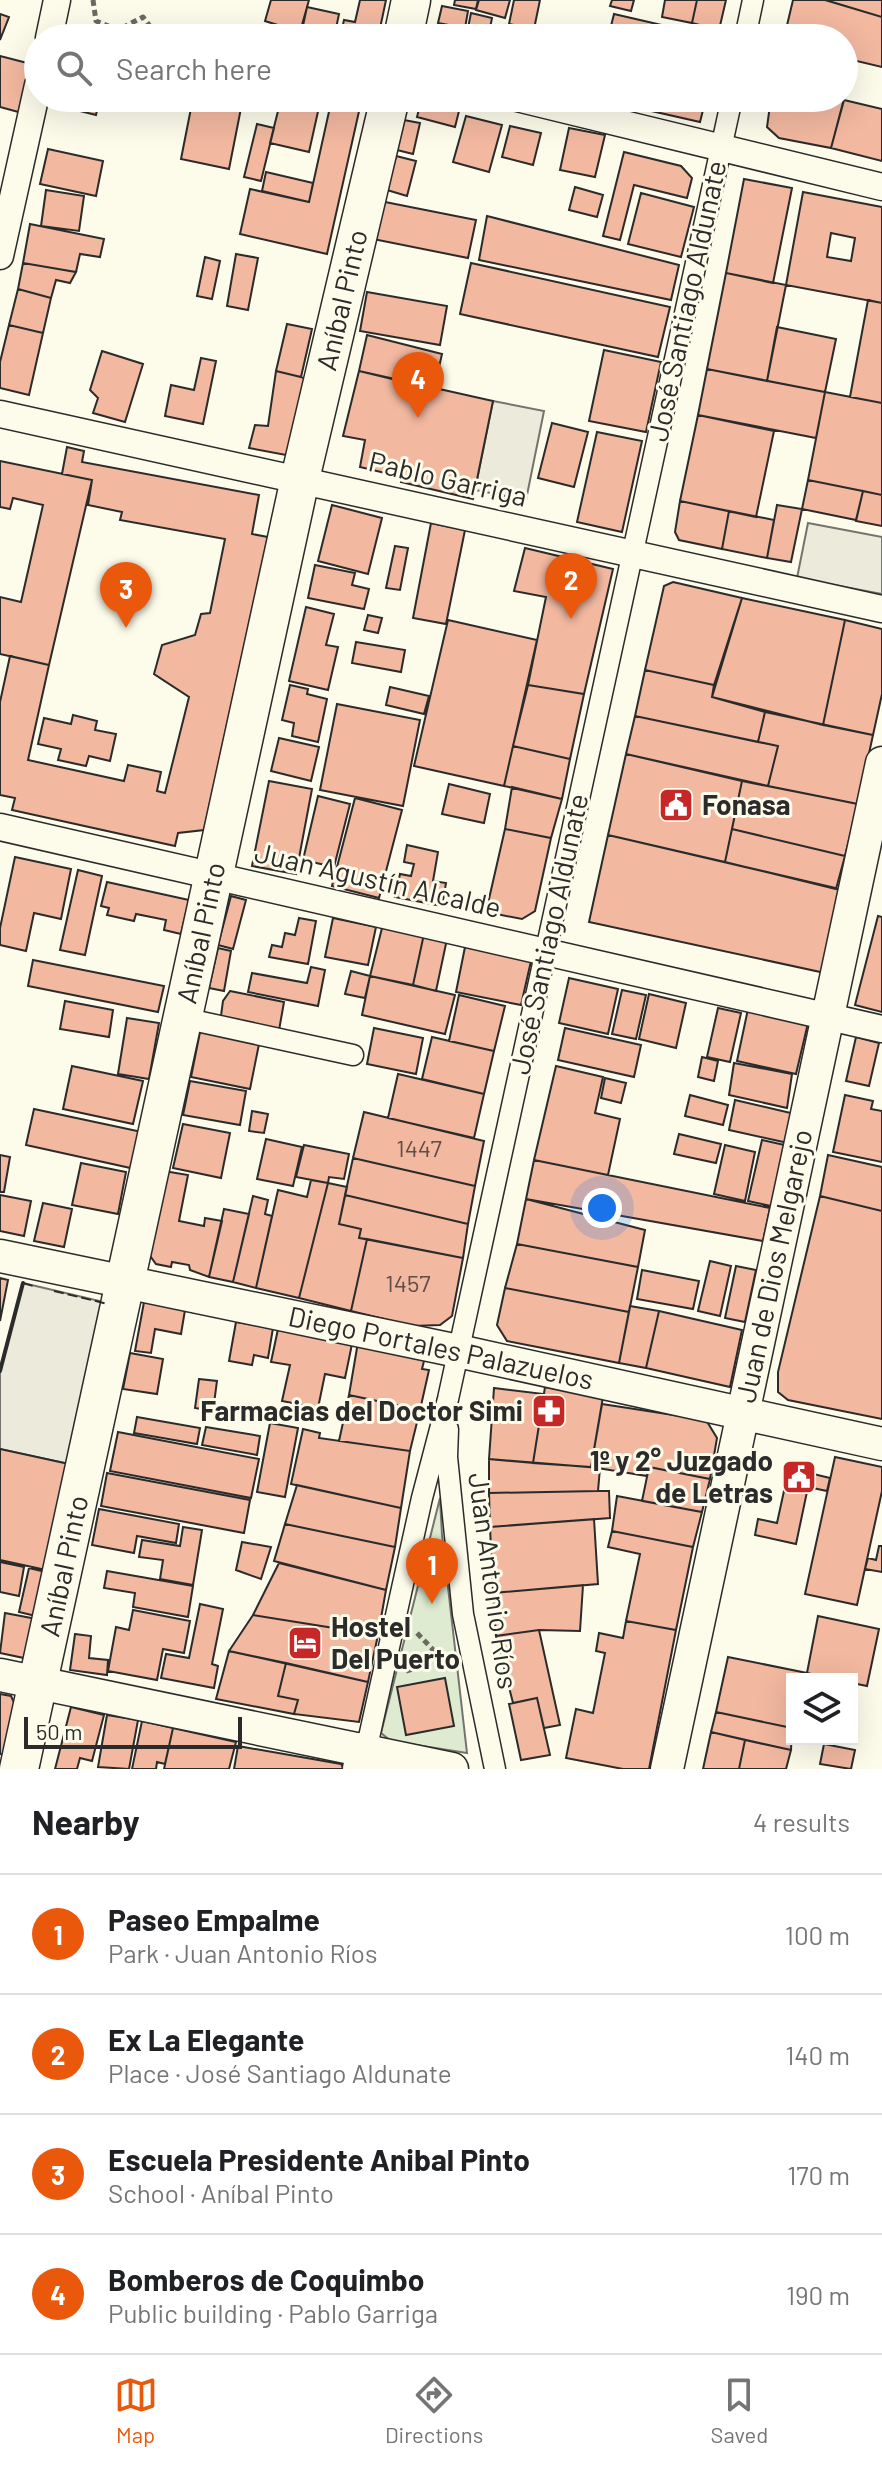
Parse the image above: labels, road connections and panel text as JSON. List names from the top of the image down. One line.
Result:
{"streets":{"main road":["Aníbal Pinto"],"street":["José Santiago Aldunate","Pablo Garriga","Juan Agustín Alcalde","Juan de Dios Melgarejo","Diego Portales Palazuelos","Juan Antonio Ríos"]},"crossings":[["Aníbal Pinto","Pablo Garriga"],["Aníbal Pinto","Juan Agustín Alcalde"],["Aníbal Pinto","Diego Portales Palazuelos"],["José Santiago Aldunate","Pablo Garriga"],["José Santiago Aldunate","Juan Agustín Alcalde"],["José Santiago Aldunate","Diego Portales Palazuelos"],["José Santiago Aldunate","Juan Antonio Ríos"],["Juan Agustín Alcalde","Juan de Dios Melgarejo"],["Juan de Dios Melgarejo","Diego Portales Palazuelos"]],"places":{"public building":["Fonasa","1º y 2° Juzgado de Letras"],"pharmacy":["Farmacias del Doctor Simi"],"hotel":["Hostel Del Puerto"]},"house_numbers":["1447","1457"],"scale_bar":"50 m","page":{"search":"Search here","pins":["4","2","3","1"],"scale":"50 m","heading":["Nearby","4 results"],"list":[{"mark":"1","name":"Paseo Empalme","note":"Park · Juan Antonio Ríos","value":"100 m"},{"mark":"2","name":"Ex La Elegante","note":"Place · José Santiago Aldunate","value":"140 m"},{"mark":"3","name":"Escuela Presidente Anibal Pinto","note":"School · Aníbal Pinto","value":"170 m"},{"mark":"4","name":"Bomberos de Coquimbo","note":"Public building · Pablo Garriga","value":"190 m"}],"nav":["Map","Directions","Saved"]}}
